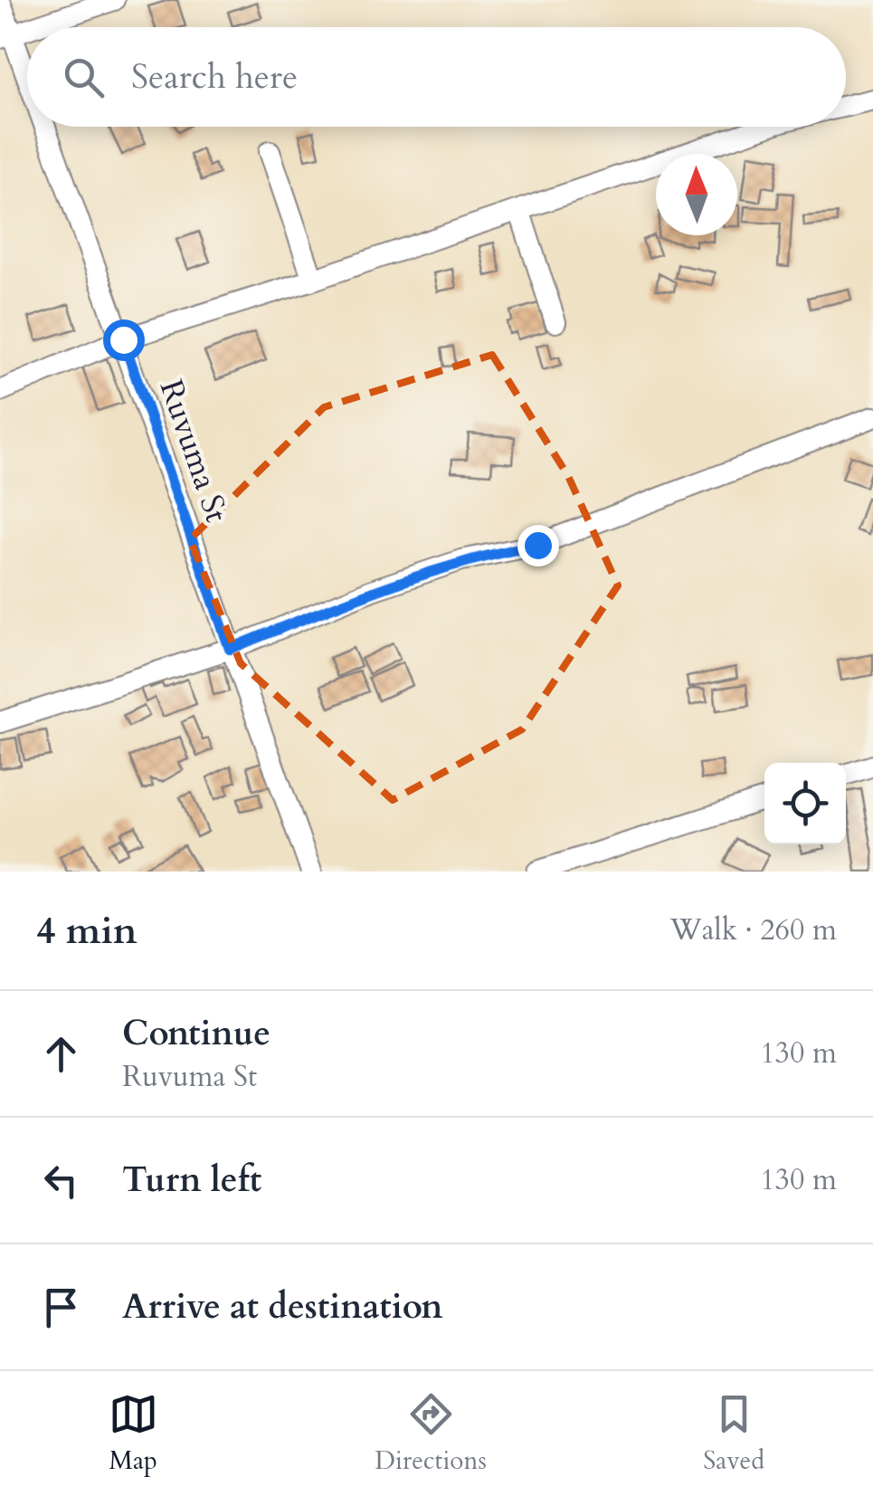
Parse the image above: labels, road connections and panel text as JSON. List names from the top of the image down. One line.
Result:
{"streets":{"street":["Ruvuma St"]},"north":"top","page":{"search":"Search here","heading":["4 min","Walk · 260 m"],"list":[["Continue","Ruvuma St","130 m"],["Turn left","130 m"],"Arrive at destination"],"nav":["Map","Directions","Saved"]}}
